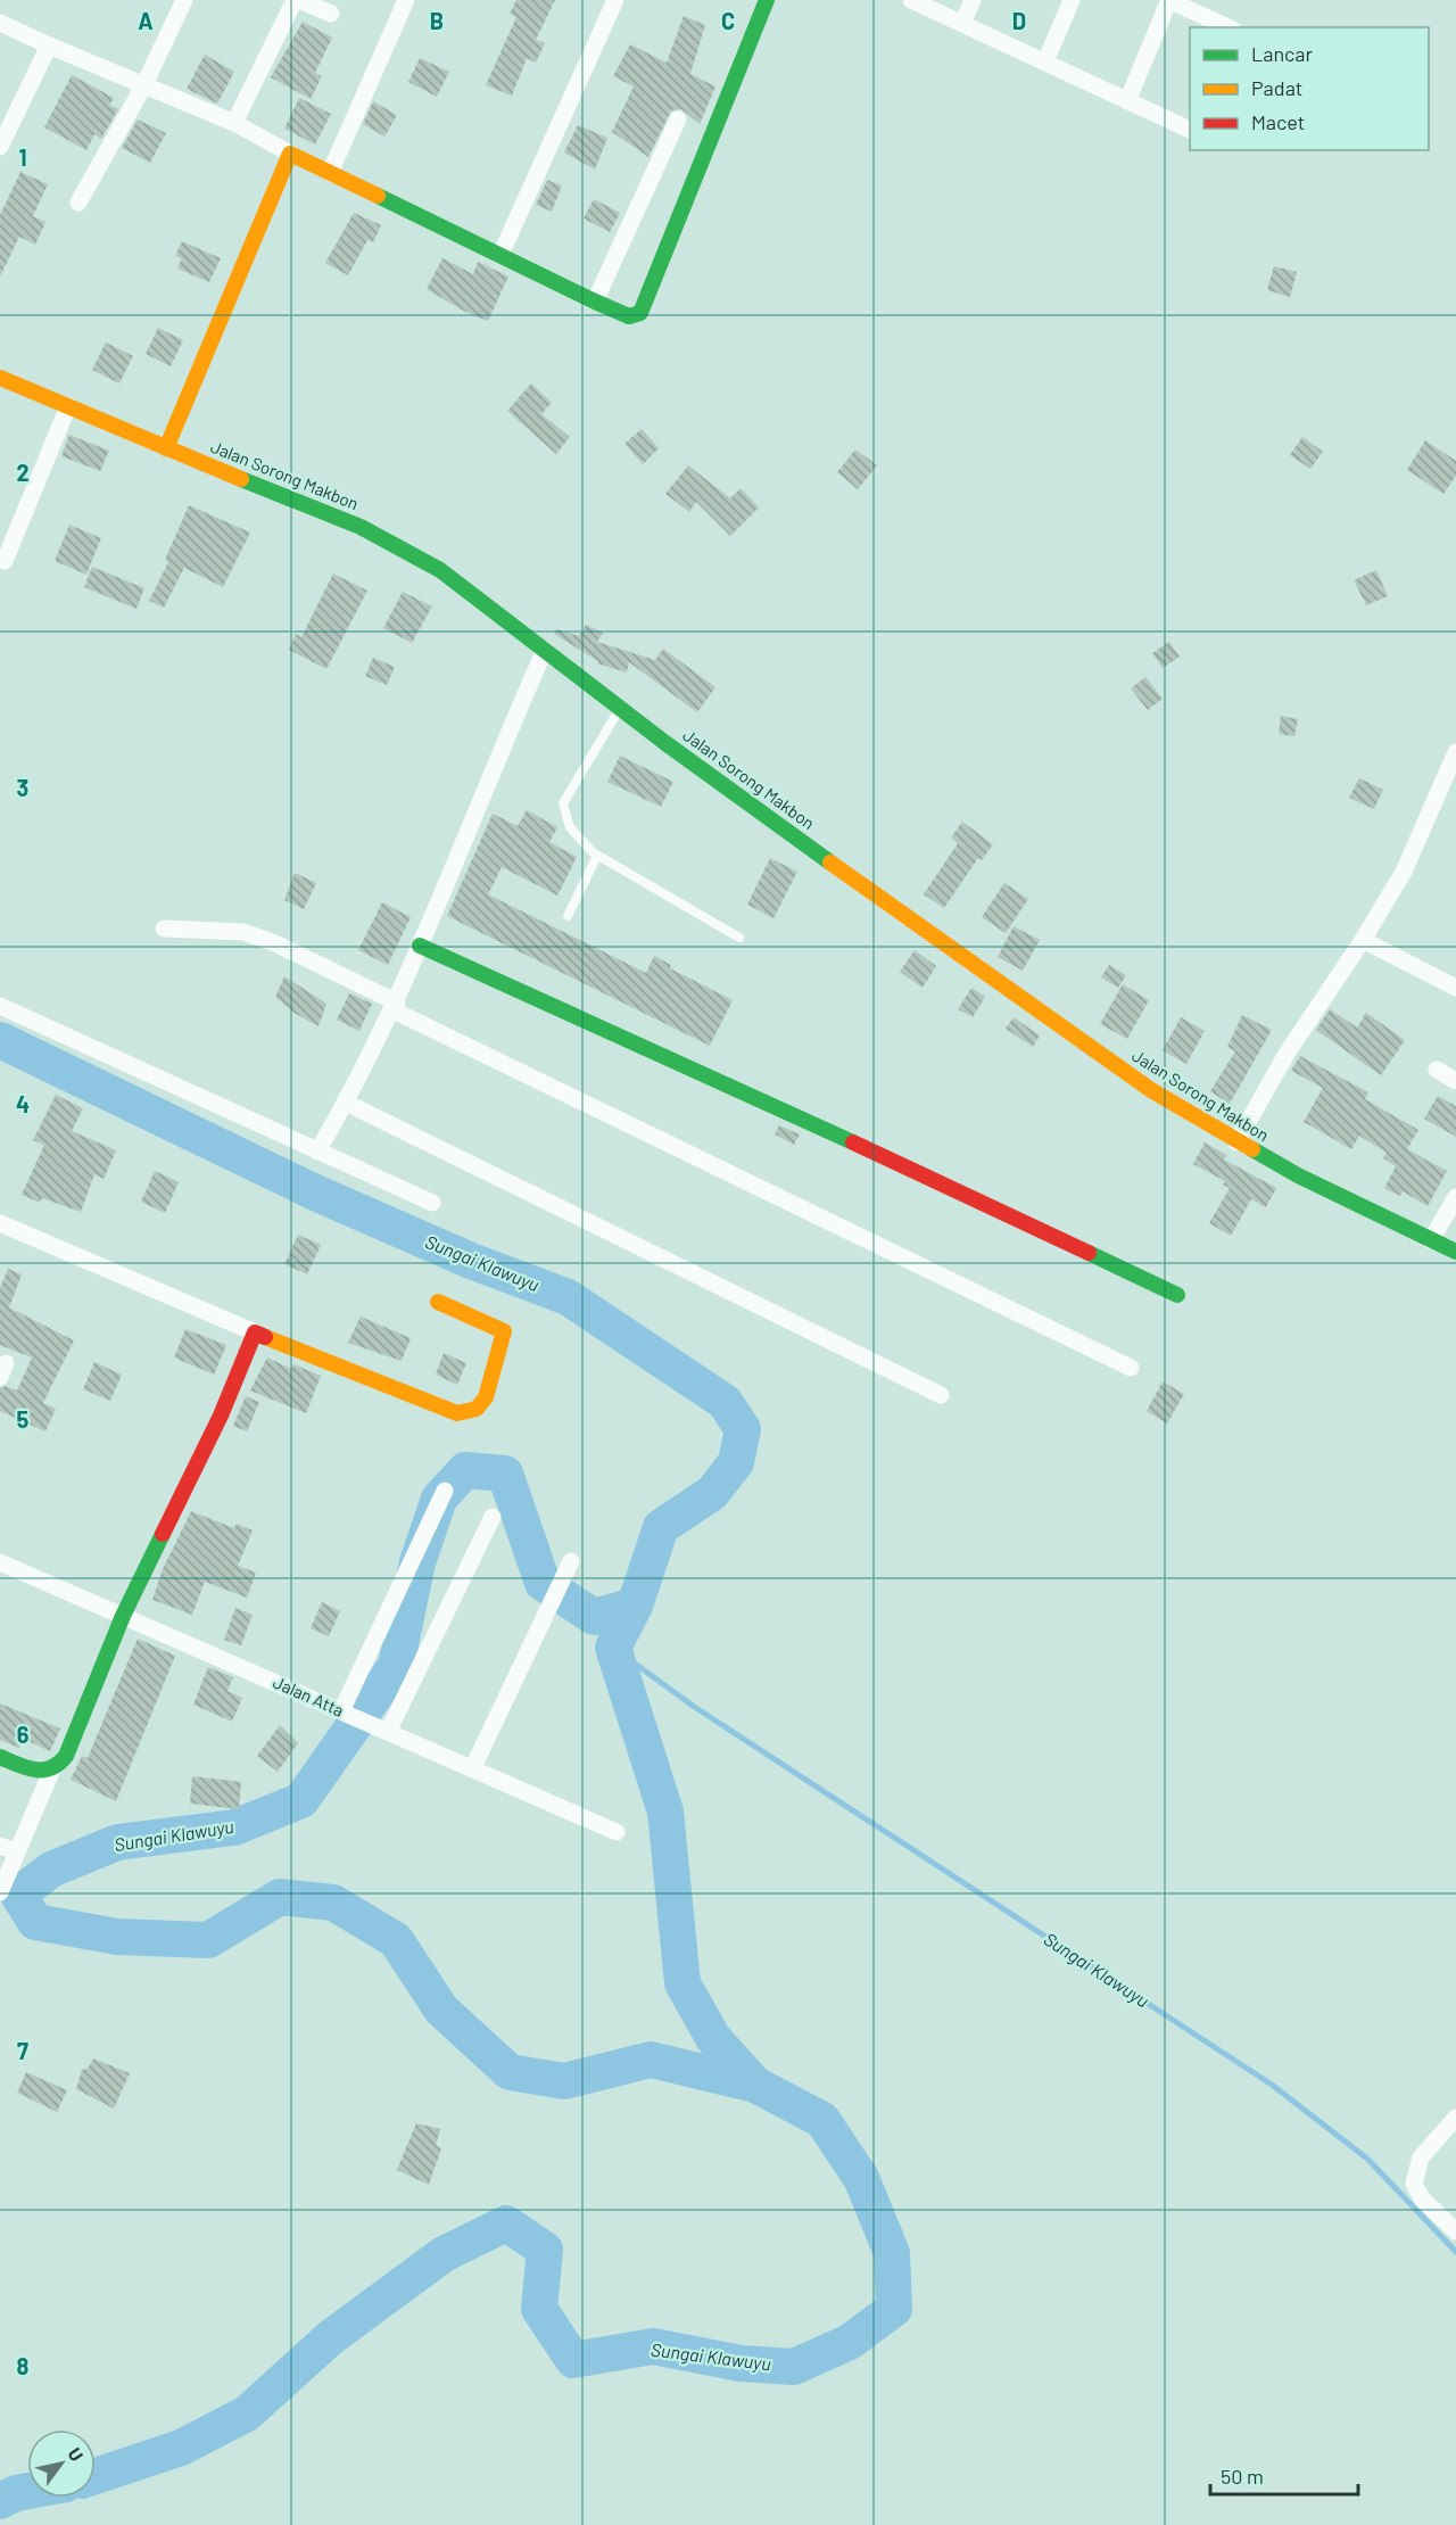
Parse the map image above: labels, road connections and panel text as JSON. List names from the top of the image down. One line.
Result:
{"streets":{"main road":["Jalan Sorong Makbon"],"street":["Jalan Atta"]},"water":["Sungai Klawuyu"],"legend":["Lancar","Padat","Macet"],"scale_bar":"50 m","north":"top right","grid":{"columns":["A","B","C","D"],"rows":["1","2","3","4","5","6","7","8"]}}
